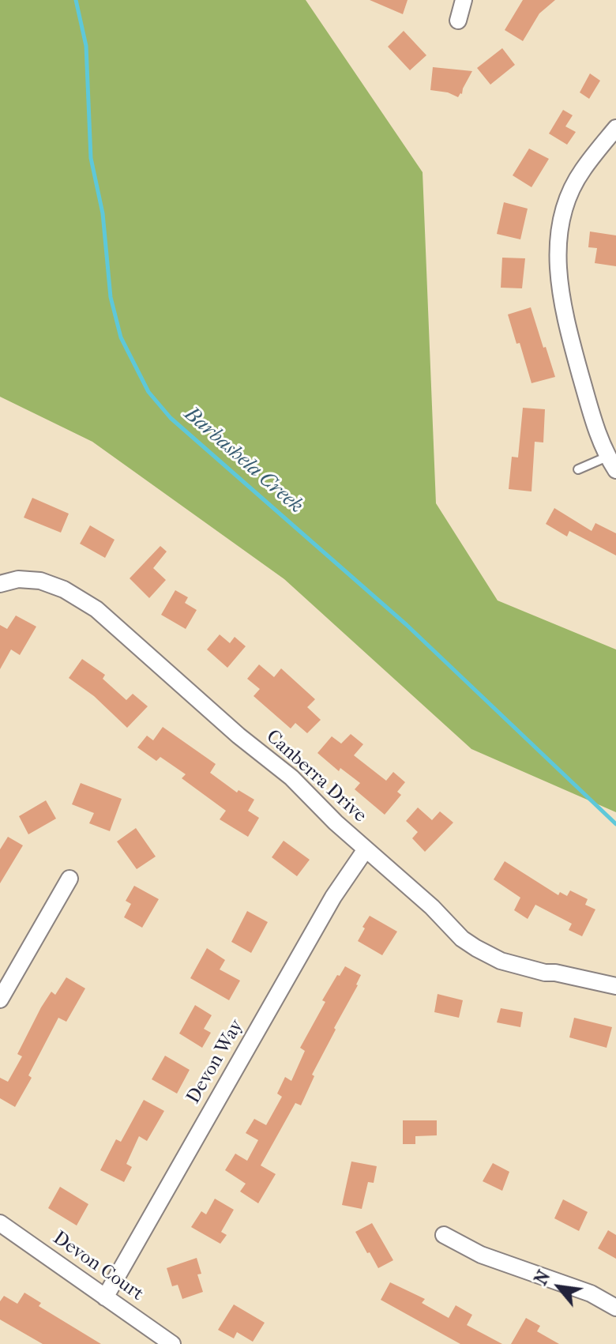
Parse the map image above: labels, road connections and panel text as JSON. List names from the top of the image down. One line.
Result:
{"streets":{"street":["Canberra Drive","Devon Way","Devon Court"]},"crossings":[["Canberra Drive","Devon Way"],["Devon Way","Devon Court"]],"water":["Barbashela Creek"],"north":"top left"}
